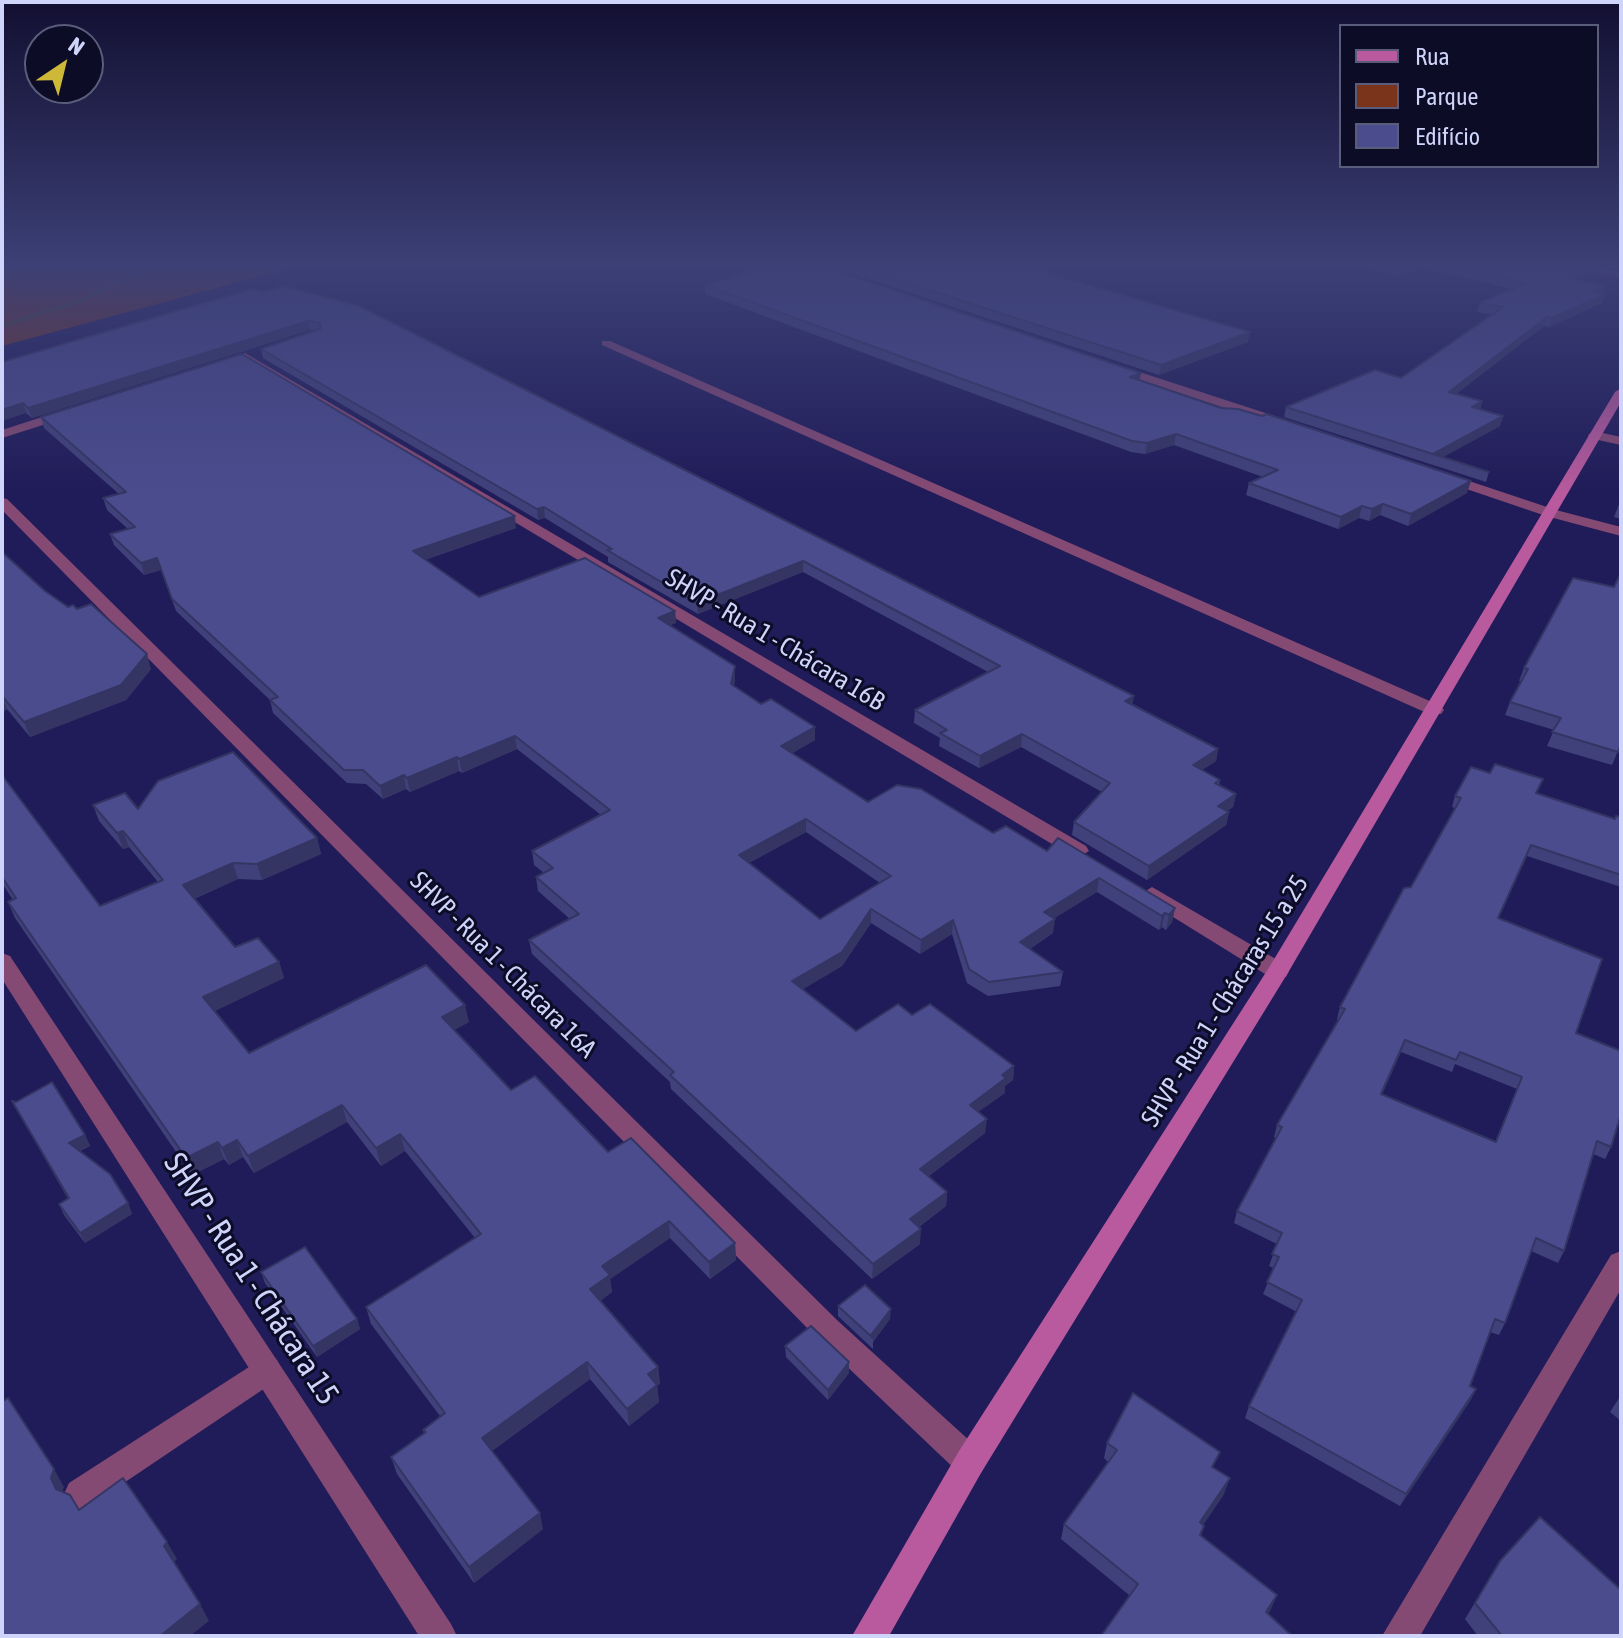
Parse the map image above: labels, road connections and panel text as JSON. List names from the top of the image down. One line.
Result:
{"streets":{"street":["SHVP - Rua 1 - Chácara 16B","SHVP - Rua 1 - Chácara 16A","SHVP - Rua 1 - Chácaras 15 a 25","SHVP - Rua 1 - Chácara 15"]},"crossings":[["SHVP - Rua 1 - Chácara 16A","SHVP - Rua 1 - Chácaras 15 a 25"]],"legend":["Rua","Parque","Edifício"],"north":"top right"}
